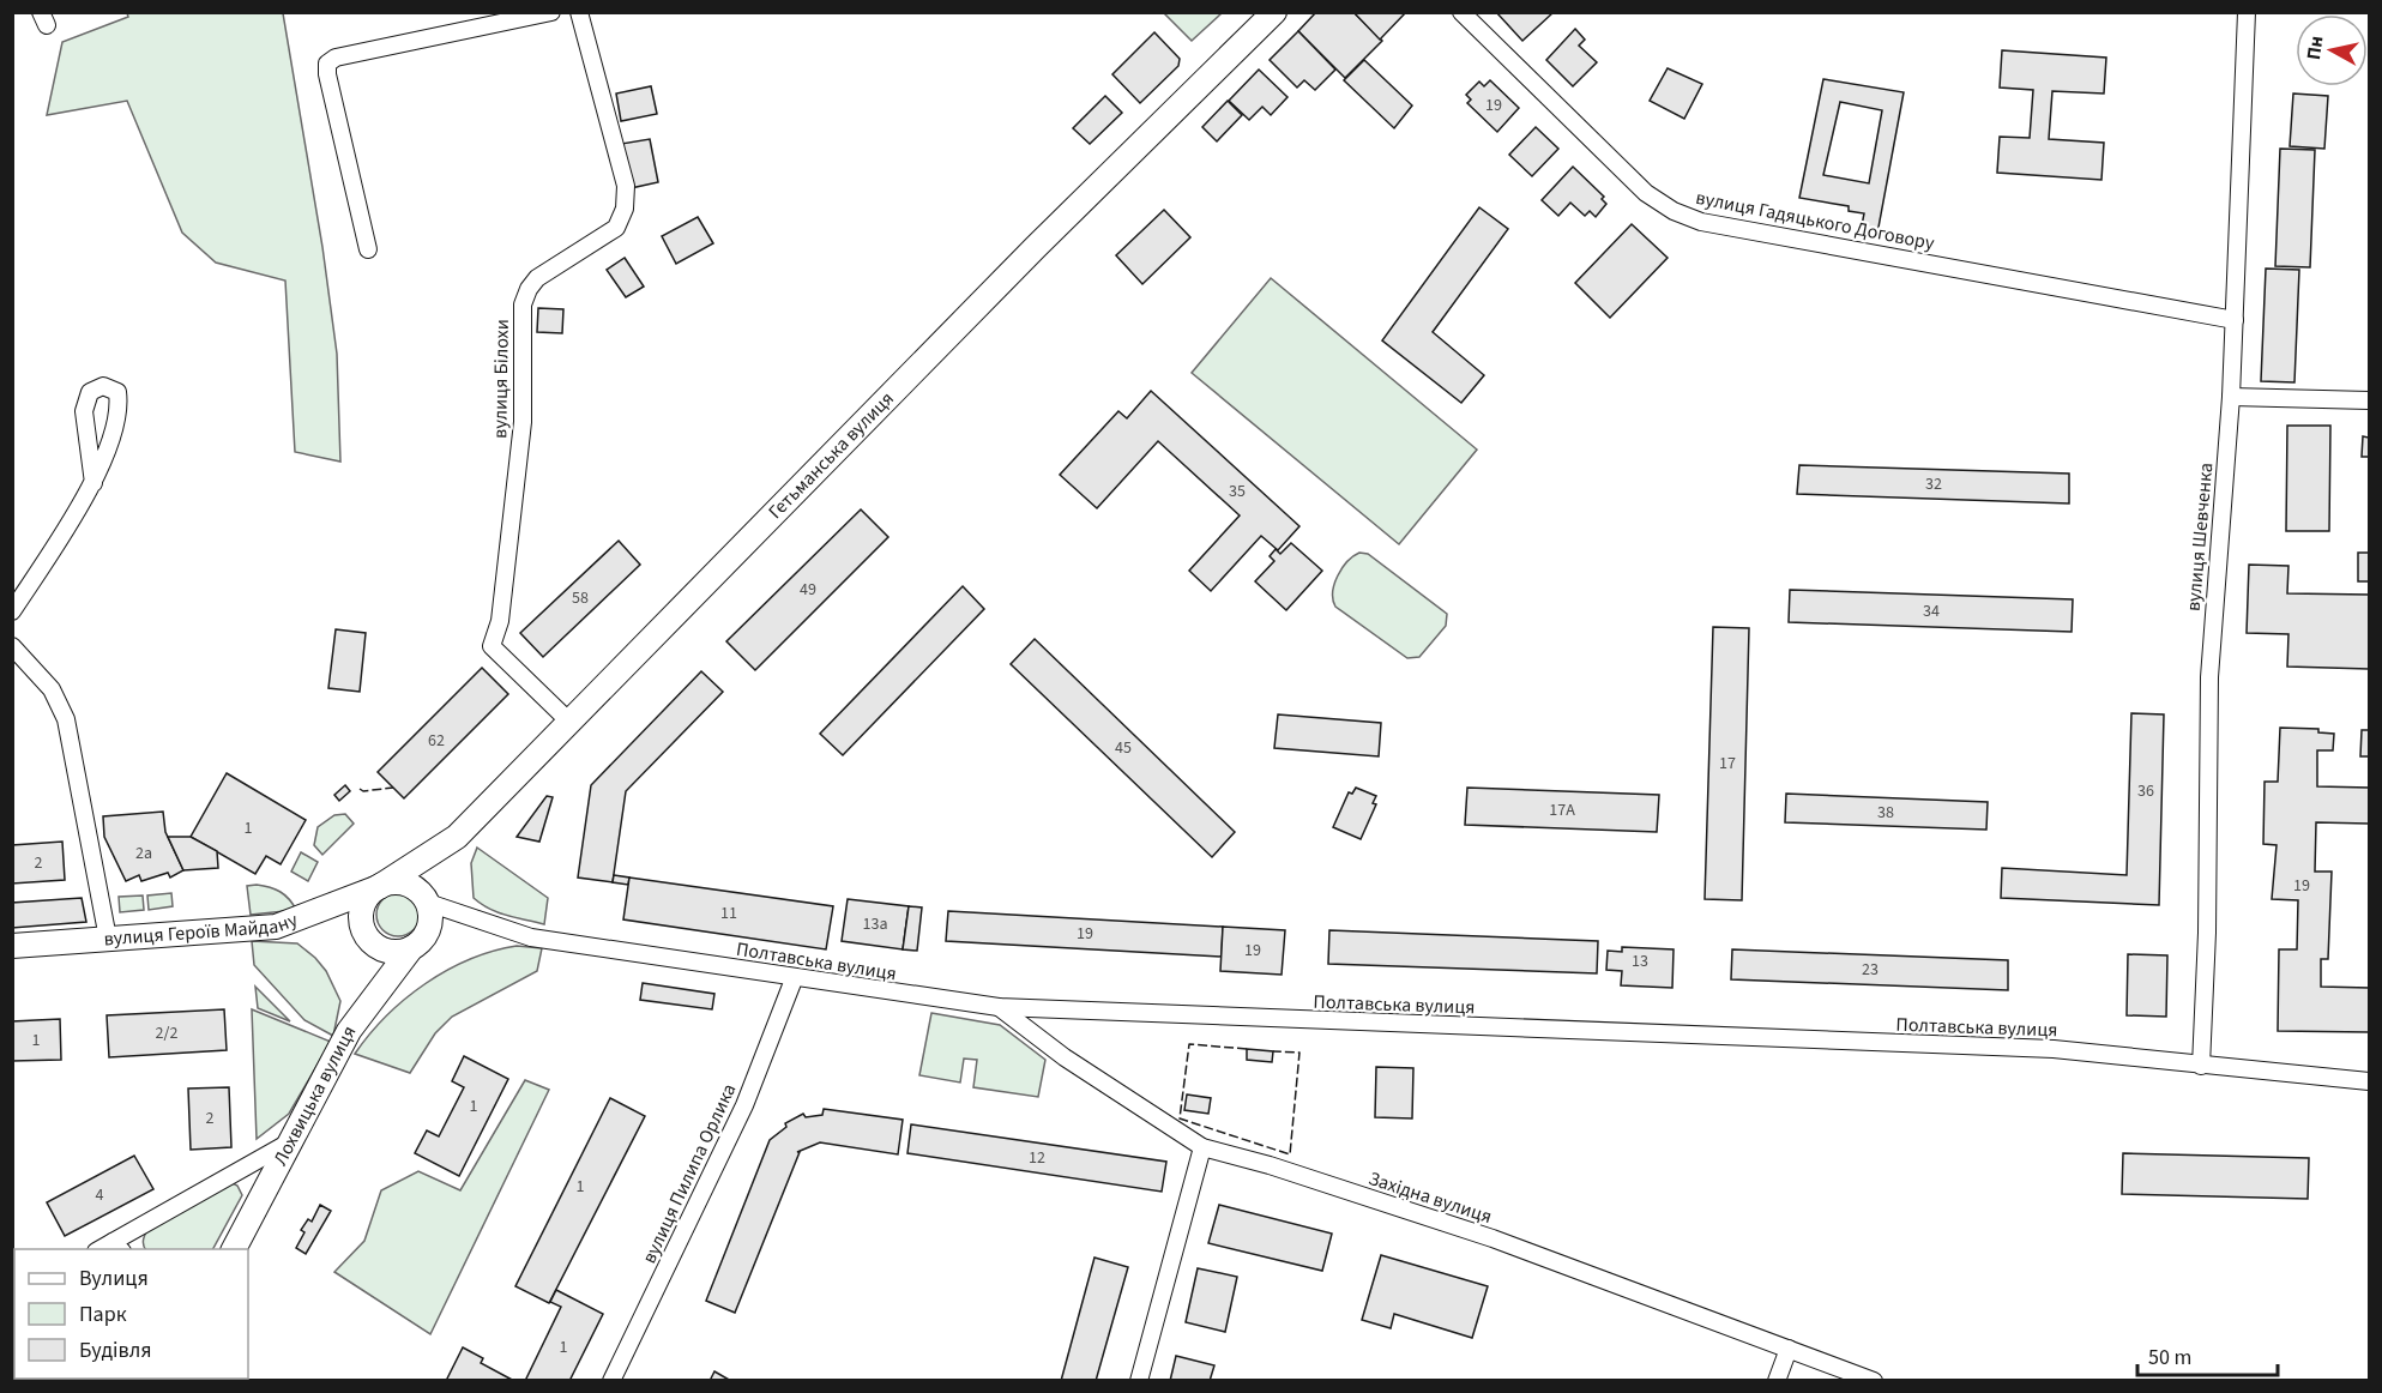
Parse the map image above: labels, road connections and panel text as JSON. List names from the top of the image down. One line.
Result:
{"streets":{"street":["вулиця Гадяцького Договору","вулиця Білохи","Гетьманська вулиця","вулиця Шевченка","вулиця Героїв Майдану","Полтавська вулиця","Лохвицька вулиця","вулиця Пилипа Орлика","Західна вулиця"]},"crossings":[["вулиця Гадяцького Договору","вулиця Шевченка"],["вулиця Білохи","Гетьманська вулиця"],["Гетьманська вулиця","вулиця Героїв Майдану"],["Гетьманська вулиця","Полтавська вулиця"],["Гетьманська вулиця","Лохвицька вулиця"],["вулиця Шевченка","Полтавська вулиця"],["вулиця Героїв Майдану","Полтавська вулиця"],["вулиця Героїв Майдану","Лохвицька вулиця"],["Полтавська вулиця","Лохвицька вулиця"],["Полтавська вулиця","вулиця Пилипа Орлика"],["Полтавська вулиця","Західна вулиця"]],"house_numbers":["19","32","35","49","58","34","62","45","17","36","17А","38","1","2а","2","19","11","13а","19","19","13","23","2/2","1","1","2","12","1","4","1"],"legend":["Вулиця","Парк","Будівля"],"scale_bar":"50 m","north":"left"}
